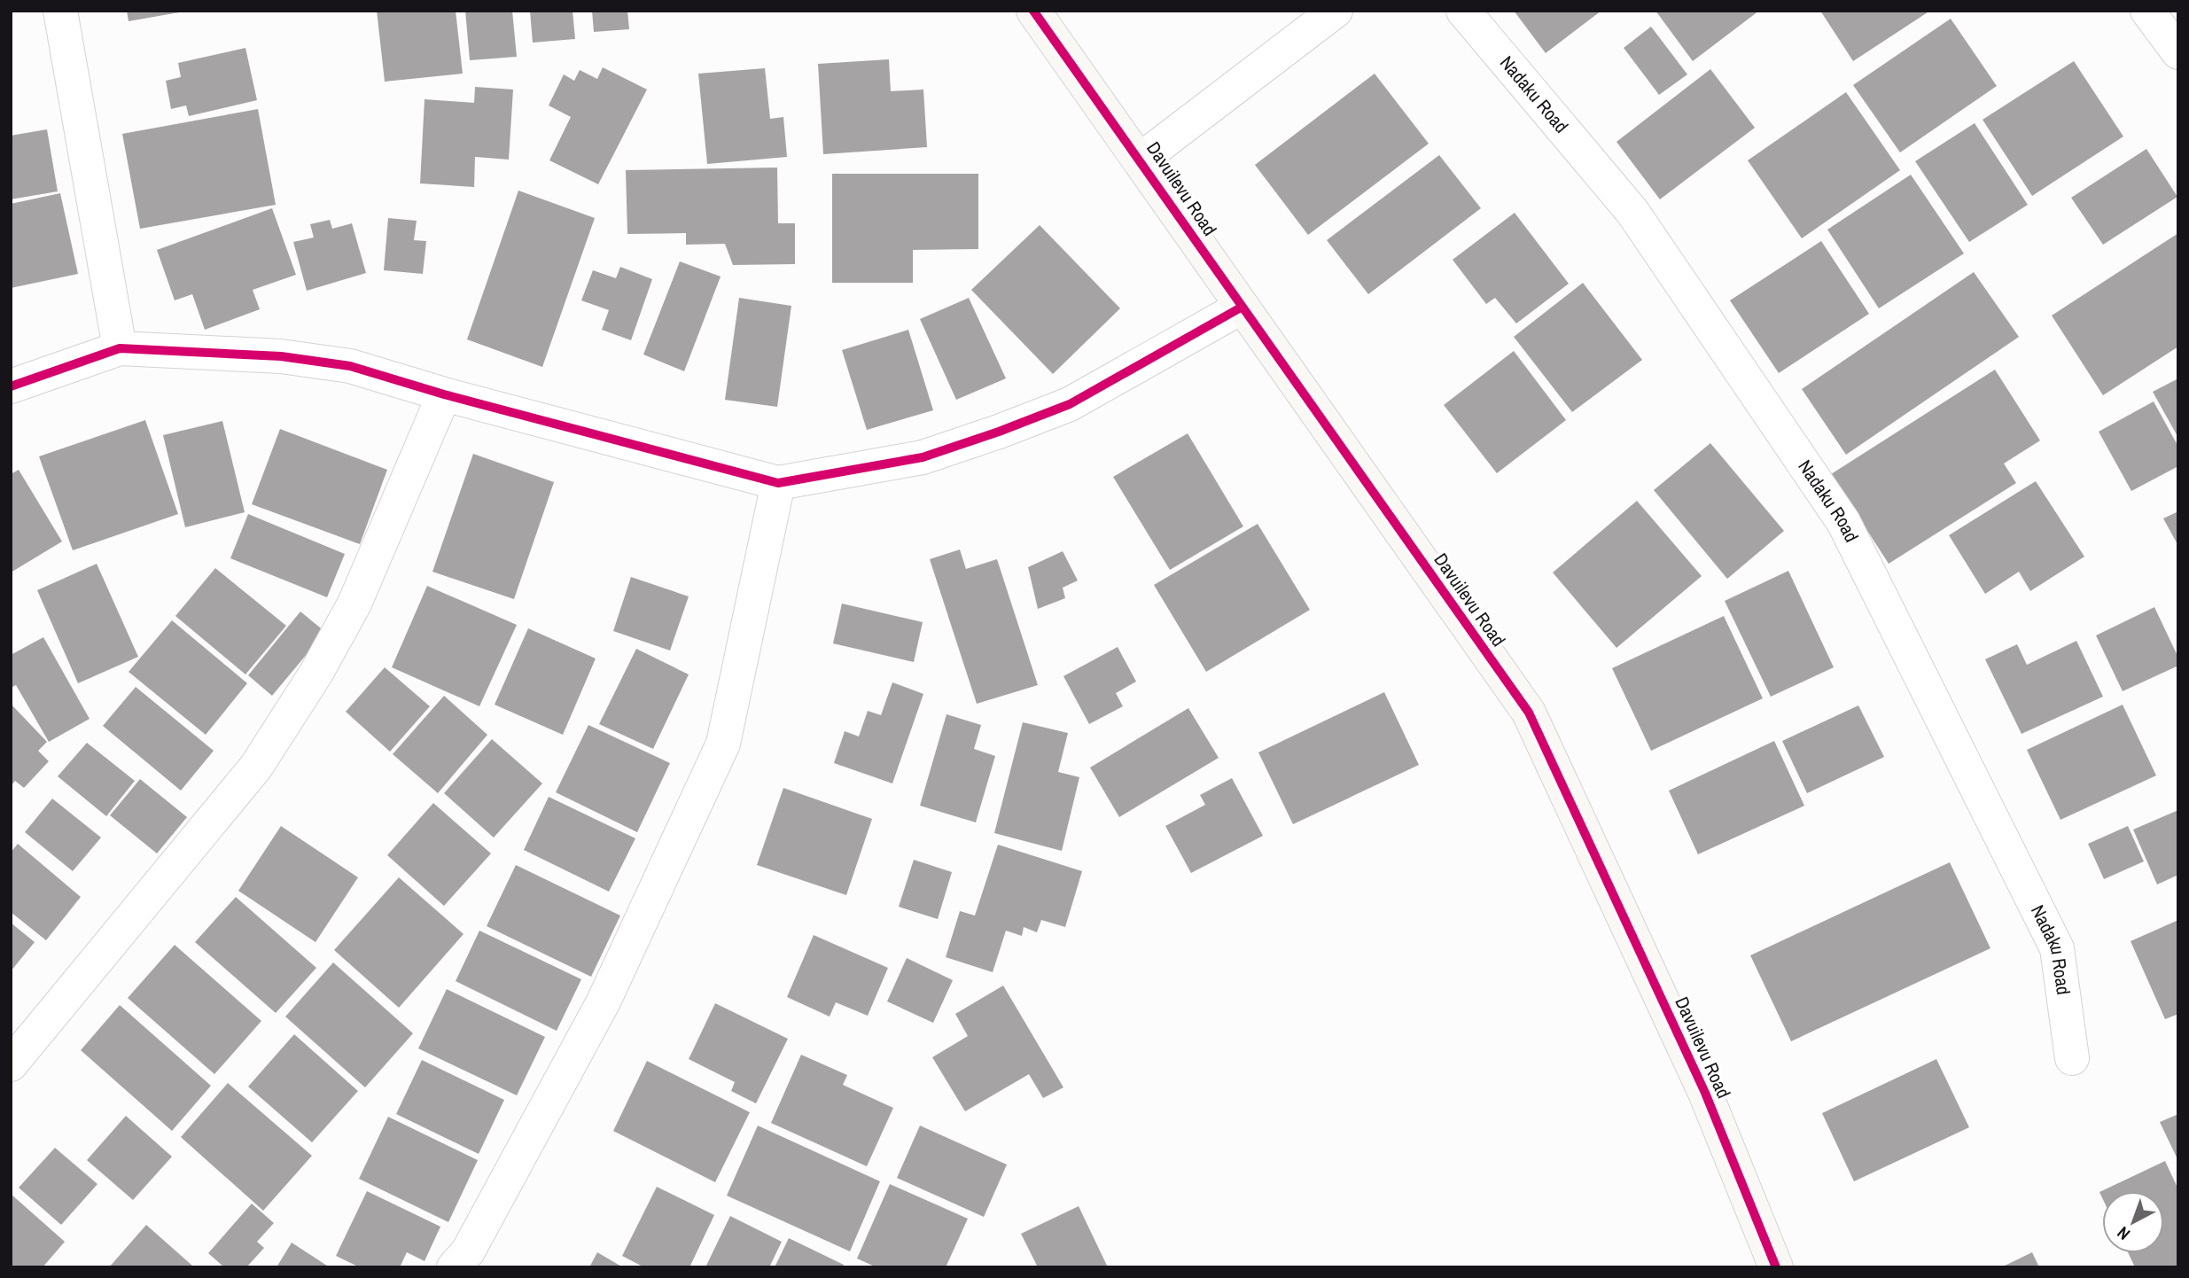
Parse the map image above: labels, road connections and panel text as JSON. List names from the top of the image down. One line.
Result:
{"streets":{"street":["Nadaku Road","Davuilevu Road"]},"north":"bottom left"}
